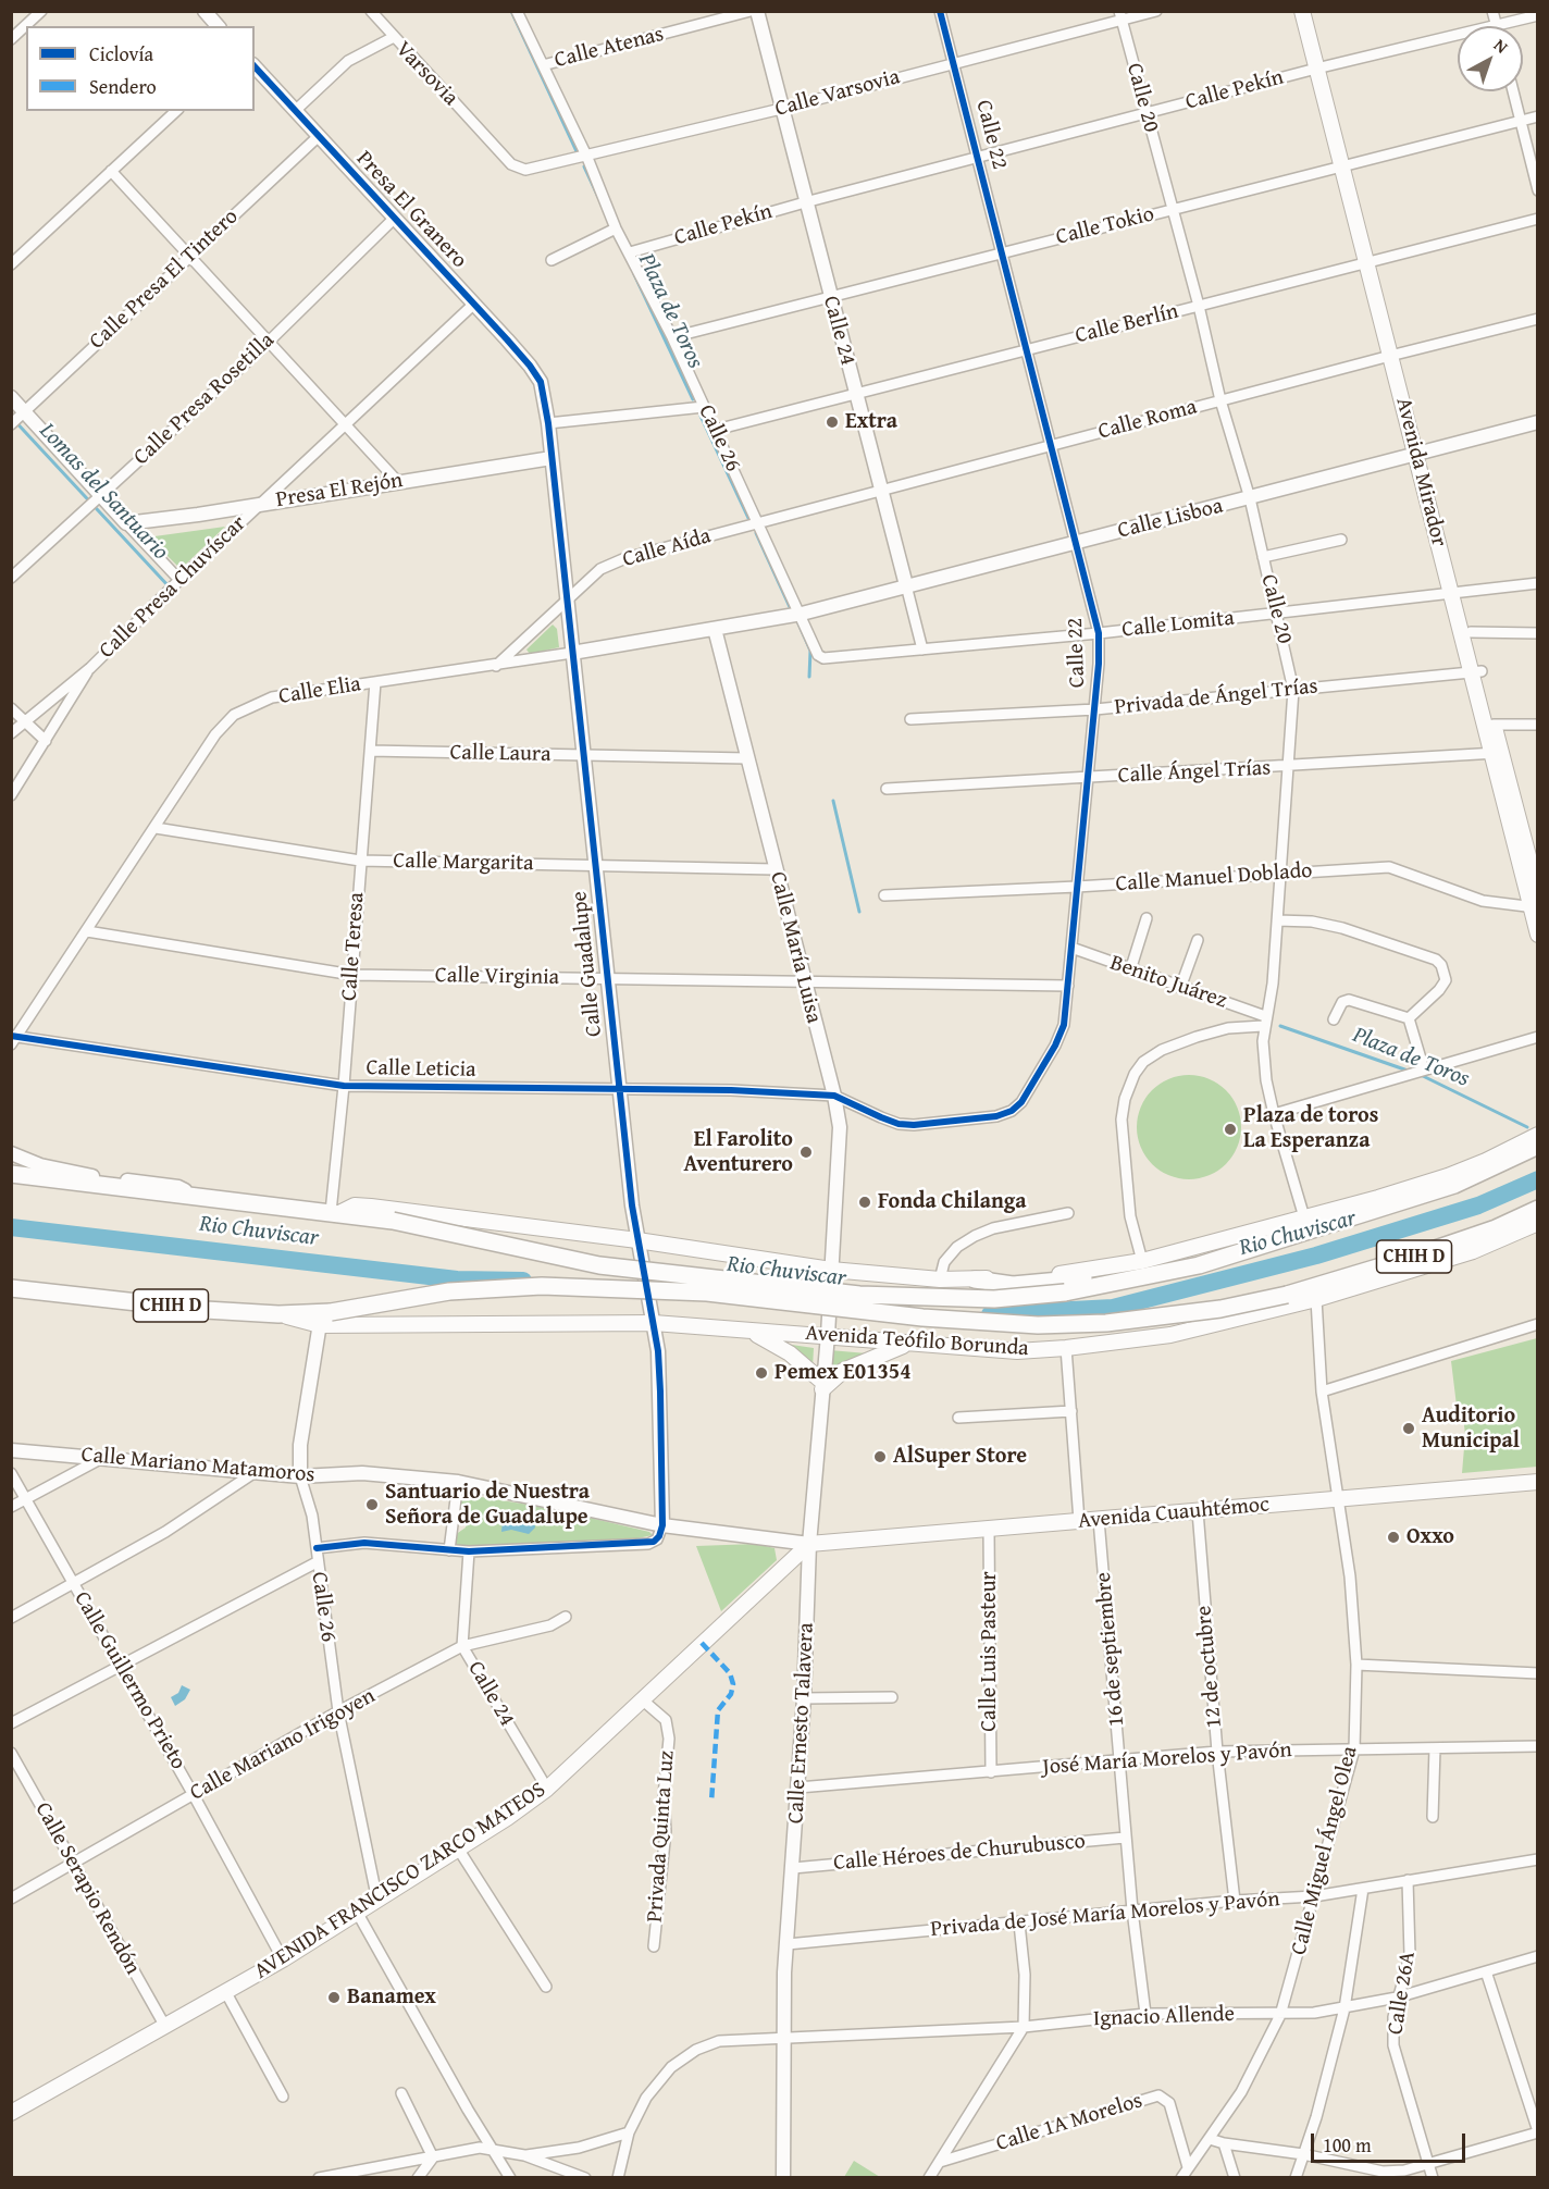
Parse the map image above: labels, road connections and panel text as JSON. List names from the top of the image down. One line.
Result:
{"streets":{"main road":["Avenida Mirador","CHIH D","Avenida Teófilo Borunda","Avenida Cuauhtémoc","AVENIDA FRANCISCO ZARCO MATEOS"],"street":["Calle Atenas","Varsovia","Calle Pekín","Calle Varsovia","Calle 20","Calle 22","Presa El Granero","Calle Tokio","Calle Presa El Tintero","Calle Berlín","Calle 24","Calle Presa Rosetilla","Calle Roma","Calle 26","Presa El Rejón","Calle Lisboa","Calle Aída","Calle Presa Chuvíscar","Calle Lomita","Calle Elia","Privada de Ángel Trías","Calle Laura","Calle Ángel Trías","Calle Margarita","Calle Manuel Doblado","Calle Teresa","Calle María Luisa","Calle Guadalupe","Calle Virginia","Benito Juárez","Calle Leticia","Calle Mariano Matamoros","16 de septiembre","Calle Luis Pasteur","12 de octubre","Calle Guillermo Prieto","Calle Ernesto Talavera","Calle Mariano Irigoyen","José María Morelos y Pavón","Privada Quinta Luz","Calle Miguel Ángel Olea","Calle Héroes de Churubusco","Calle Serapio Rendón","Privada de José María Morelos y Pavón","Calle 26A","Ignacio Allende","Calle 1A Morelos"]},"crossings":[["Calle Atenas","Calle 26"],["Varsovia","Calle Varsovia"],["Varsovia","Presa El Granero"],["Calle Pekín","Calle 20"],["Calle Pekín","Calle 22"],["Calle Pekín","Calle 24"],["Calle Pekín","Calle 26"],["Calle Pekín","Avenida Mirador"],["Calle Varsovia","Calle 20"],["Calle Varsovia","Calle 22"],["Calle Varsovia","Calle 24"],["Calle Varsovia","Calle 26"],["Calle 20","Calle Tokio"],["Calle 20","Calle Berlín"],["Calle 20","Calle Roma"],["Calle 20","Calle Lisboa"],["Calle 20","Calle Lomita"],["Calle 20","Privada de Ángel Trías"],["Calle 20","Calle Ángel Trías"],["Calle 20","Calle Manuel Doblado"],["Calle 20","Benito Juárez"],["Calle 20","Avenida Teófilo Borunda"],["Calle 22","Calle Tokio"],["Calle 22","Calle Berlín"],["Calle 22","Calle Roma"],["Calle 22","Calle Lisboa"],["Calle 22","Calle Lomita"],["Calle 22","Privada de Ángel Trías"],["Calle 22","Calle Ángel Trías"],["Calle 22","Calle Manuel Doblado"],["Calle 22","Calle María Luisa"],["Calle 22","Calle Virginia"],["Calle 22","Benito Juárez"],["Calle 22","Calle Leticia"],["Presa El Granero","Calle Presa El Tintero"],["Presa El Granero","Calle Presa Rosetilla"],["Presa El Granero","Calle Presa Chuvíscar"],["Presa El Granero","Calle Guadalupe"],["Calle Tokio","Calle 24"],["Calle Tokio","Calle 26"],["Calle Tokio","Avenida Mirador"],["Calle Berlín","Calle 24"],["Calle Berlín","Calle 26"],["Calle Berlín","Avenida Mirador"],["Calle 24","Calle Roma"],["Calle 24","Calle Lisboa"],["Calle 24","Calle Lomita"],["Calle 24","Calle Guadalupe"],["Calle 24","Calle Mariano Irigoyen"],["Calle 24","AVENIDA FRANCISCO ZARCO MATEOS"],["Calle Roma","Calle 26"],["Calle Roma","Avenida Mirador"],["Calle Roma","Calle Aída"],["Calle 26","Calle Lisboa"],["Calle 26","Calle Aída"],["Calle 26","Calle Lomita"],["Calle 26","Calle Elia"],["Calle 26","CHIH D"],["Calle 26","Avenida Teófilo Borunda"],["Calle 26","Calle Mariano Matamoros"],["Calle 26","Calle Mariano Irigoyen"],["Calle 26","AVENIDA FRANCISCO ZARCO MATEOS"],["Avenida Mirador","Calle Lisboa"],["Avenida Mirador","Calle Lomita"],["Avenida Mirador","Privada de Ángel Trías"],["Avenida Mirador","Calle Ángel Trías"],["Avenida Mirador","Calle Manuel Doblado"],["Presa El Rejón","Calle Presa Chuvíscar"],["Presa El Rejón","Calle Guadalupe"],["Calle Lisboa","Calle Elia"],["Calle Aída","Calle Elia"],["Calle Aída","Calle Guadalupe"],["Calle Elia","Calle Margarita"],["Calle Elia","Calle Teresa"],["Calle Elia","Calle María Luisa"],["Calle Elia","Calle Guadalupe"],["Calle Elia","Calle Virginia"],["Calle Elia","Calle Leticia"],["Calle Laura","Calle Teresa"],["Calle Laura","Calle María Luisa"],["Calle Laura","Calle Guadalupe"],["Calle Margarita","Calle Teresa"],["Calle Margarita","Calle María Luisa"],["Calle Margarita","Calle Guadalupe"],["Calle Teresa","Calle Virginia"],["Calle Teresa","Calle Leticia"],["Calle Teresa","Avenida Teófilo Borunda"],["Calle María Luisa","Calle Virginia"],["Calle María Luisa","Calle Leticia"],["Calle María Luisa","Avenida Teófilo Borunda"],["Calle María Luisa","Calle Ernesto Talavera"],["Calle Guadalupe","Calle Virginia"],["Calle Guadalupe","Calle Leticia"],["Calle Guadalupe","Avenida Teófilo Borunda"],["Calle Guadalupe","Calle Mariano Matamoros"],["CHIH D","Avenida Teófilo Borunda"],["Avenida Teófilo Borunda","Calle Ernesto Talavera"],["Avenida Teófilo Borunda","Calle Miguel Ángel Olea"],["Calle Mariano Matamoros","Avenida Cuauhtémoc"],["Calle Mariano Matamoros","Calle Ernesto Talavera"],["Calle Mariano Matamoros","AVENIDA FRANCISCO ZARCO MATEOS"],["Avenida Cuauhtémoc","16 de septiembre"],["Avenida Cuauhtémoc","Calle Luis Pasteur"],["Avenida Cuauhtémoc","12 de octubre"],["Avenida Cuauhtémoc","Calle Ernesto Talavera"],["Avenida Cuauhtémoc","Calle Miguel Ángel Olea"],["Avenida Cuauhtémoc","AVENIDA FRANCISCO ZARCO MATEOS"],["16 de septiembre","José María Morelos y Pavón"],["16 de septiembre","Calle Héroes de Churubusco"],["16 de septiembre","Privada de José María Morelos y Pavón"],["16 de septiembre","Ignacio Allende"],["Calle Luis Pasteur","José María Morelos y Pavón"],["12 de octubre","José María Morelos y Pavón"],["12 de octubre","Privada de José María Morelos y Pavón"],["Calle Guillermo Prieto","Calle Mariano Irigoyen"],["Calle Guillermo Prieto","AVENIDA FRANCISCO ZARCO MATEOS"],["Calle Ernesto Talavera","José María Morelos y Pavón"],["Calle Ernesto Talavera","Calle Héroes de Churubusco"],["Calle Ernesto Talavera","AVENIDA FRANCISCO ZARCO MATEOS"],["Calle Ernesto Talavera","Privada de José María Morelos y Pavón"],["Calle Ernesto Talavera","Ignacio Allende"],["Calle Mariano Irigoyen","Calle Serapio Rendón"],["José María Morelos y Pavón","Calle Miguel Ángel Olea"],["Privada Quinta Luz","AVENIDA FRANCISCO ZARCO MATEOS"],["Calle Miguel Ángel Olea","Privada de José María Morelos y Pavón"],["Calle Miguel Ángel Olea","Ignacio Allende"],["Calle Miguel Ángel Olea","Calle 1A Morelos"],["AVENIDA FRANCISCO ZARCO MATEOS","Calle Serapio Rendón"],["Privada de José María Morelos y Pavón","Calle 26A"],["Calle 26A","Ignacio Allende"]],"water":["Plaza de Toros","Lomas del Santuario","Rio Chuviscar"],"places":["Extra","Plaza de toros La Esperanza","El Farolito Aventurero","Fonda Chilanga","Pemex E01354","Auditorio Municipal","AlSuper Store","Santuario de Nuestra Señora de Guadalupe","Oxxo","Banamex"],"legend":["Ciclovía","Sendero"],"scale_bar":"100 m","north":"top right"}
